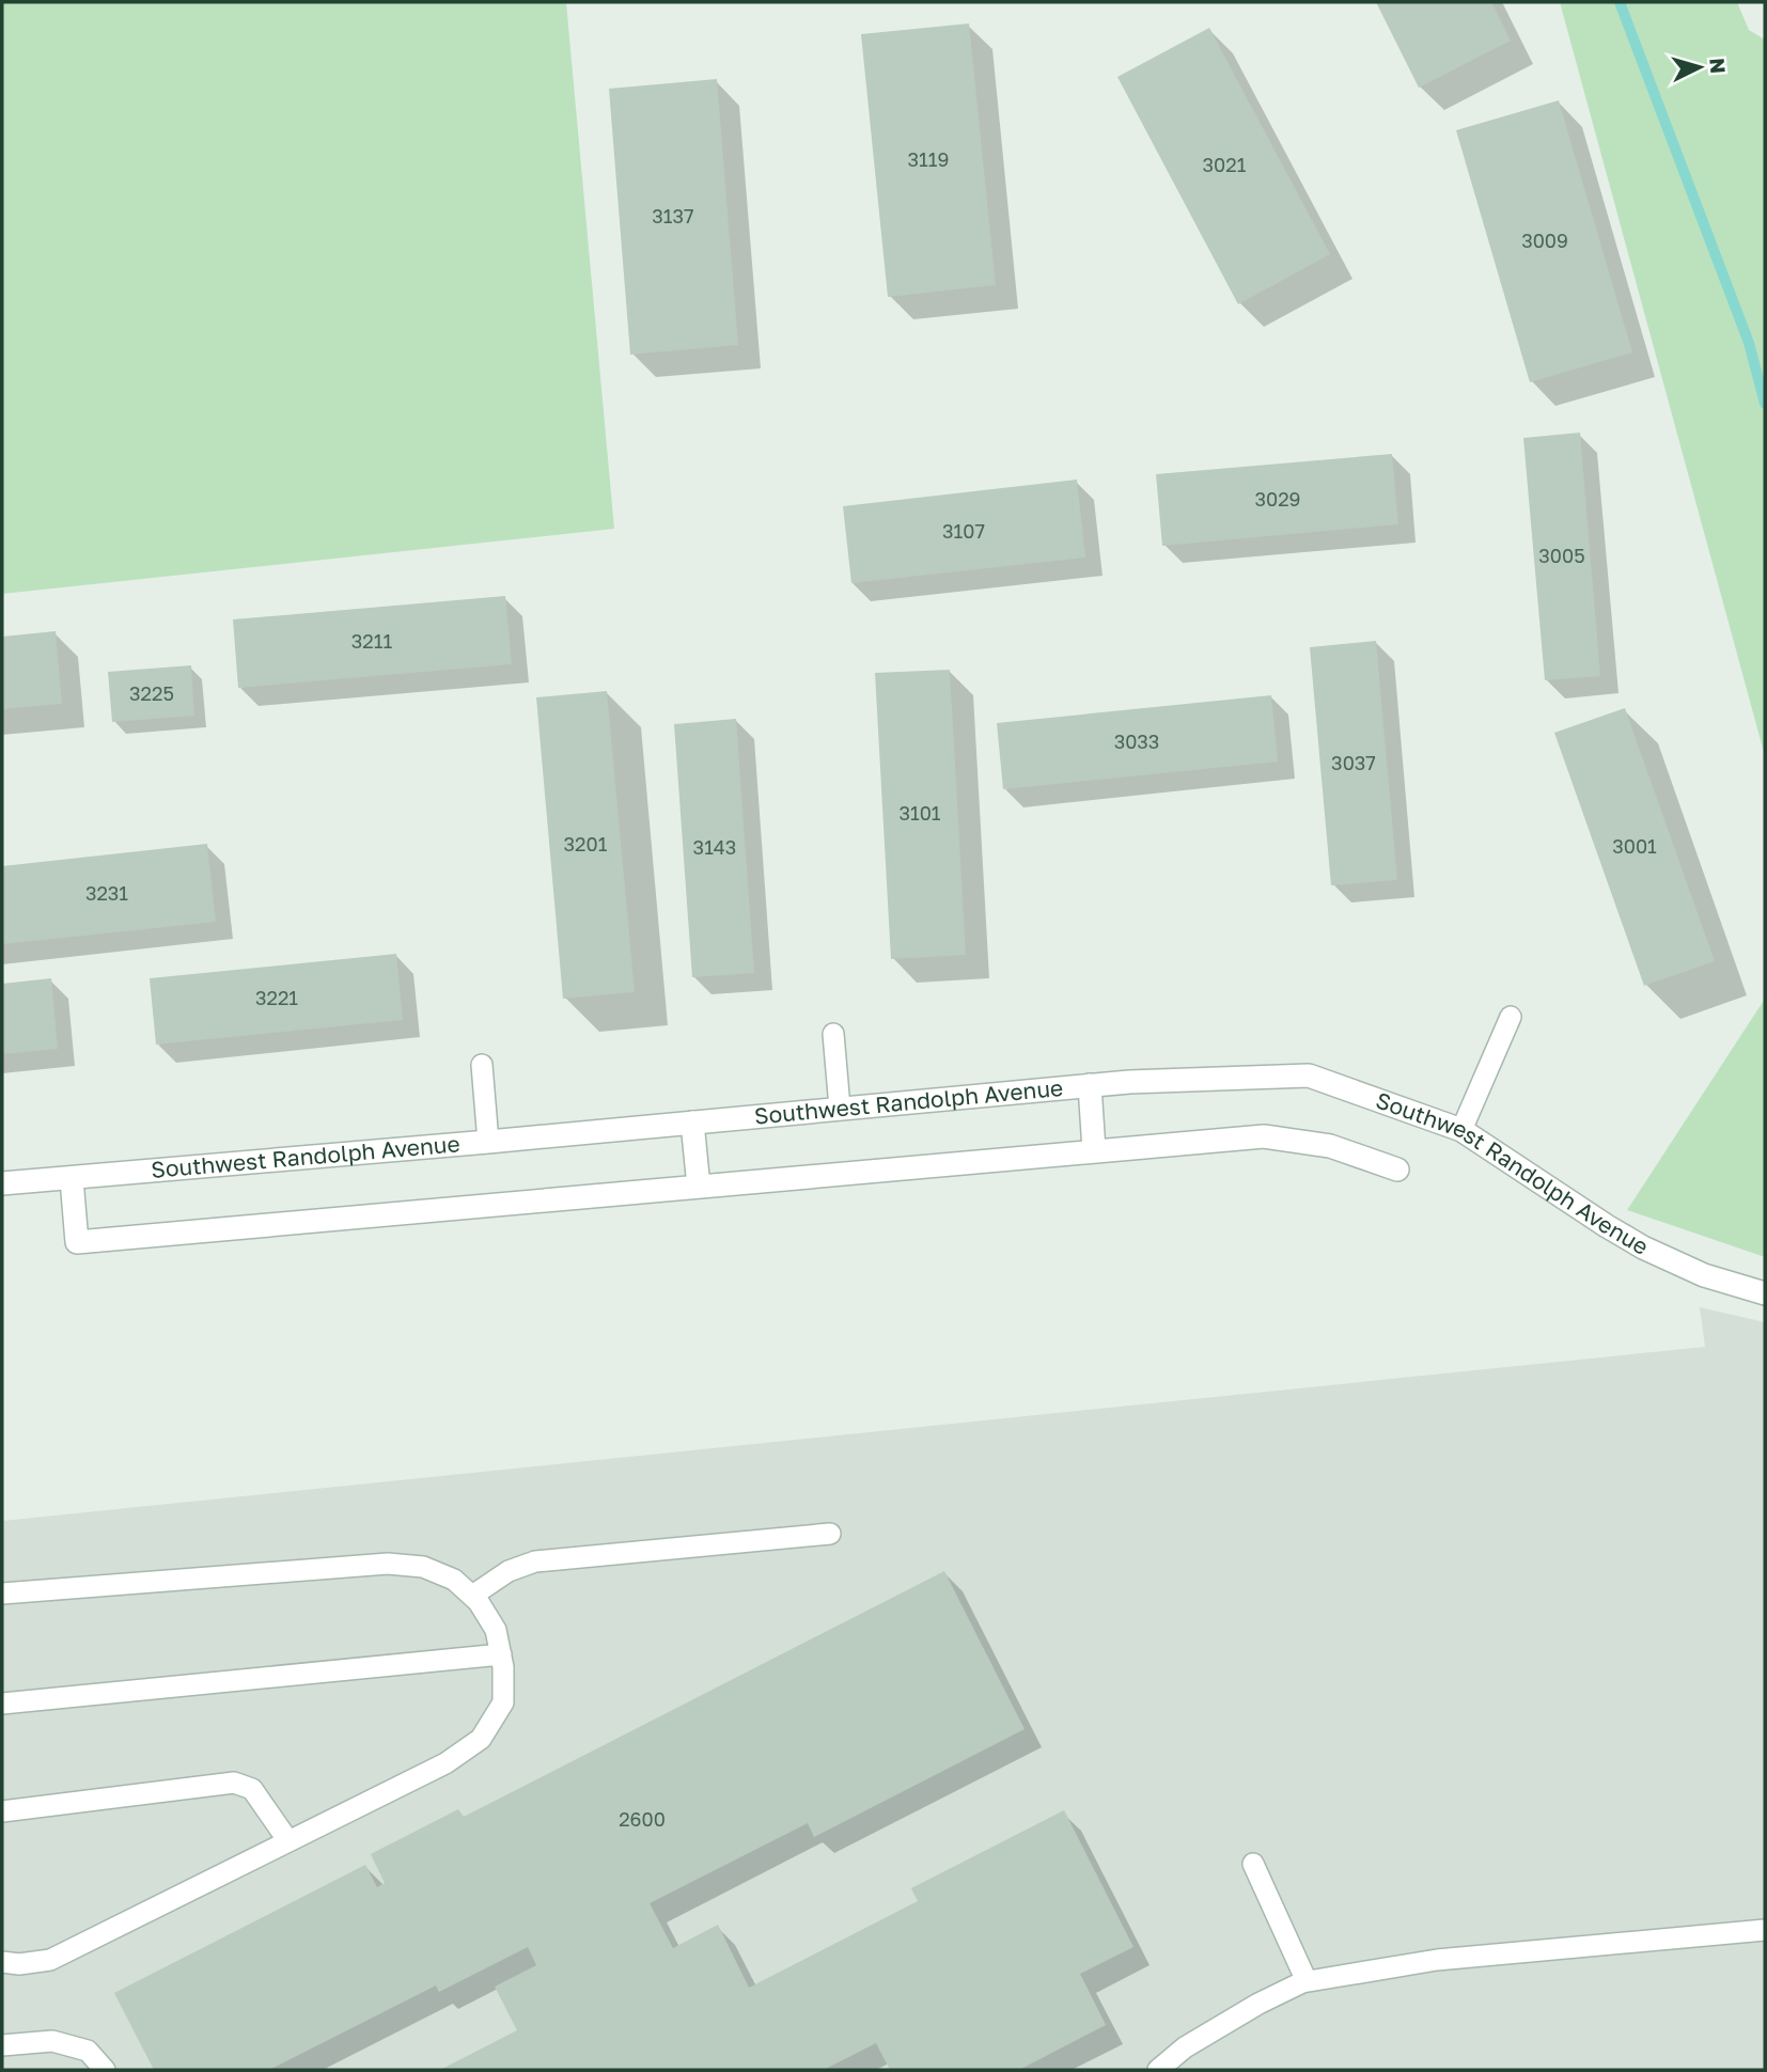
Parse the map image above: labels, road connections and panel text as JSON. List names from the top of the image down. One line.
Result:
{"streets":{"street":["Southwest Randolph Avenue"]},"house_numbers":["3119","3021","3137","3009","3029","3107","3005","3211","3225","3033","3037","3101","3201","3001","3143","3231","3221","2600"],"north":"right"}
